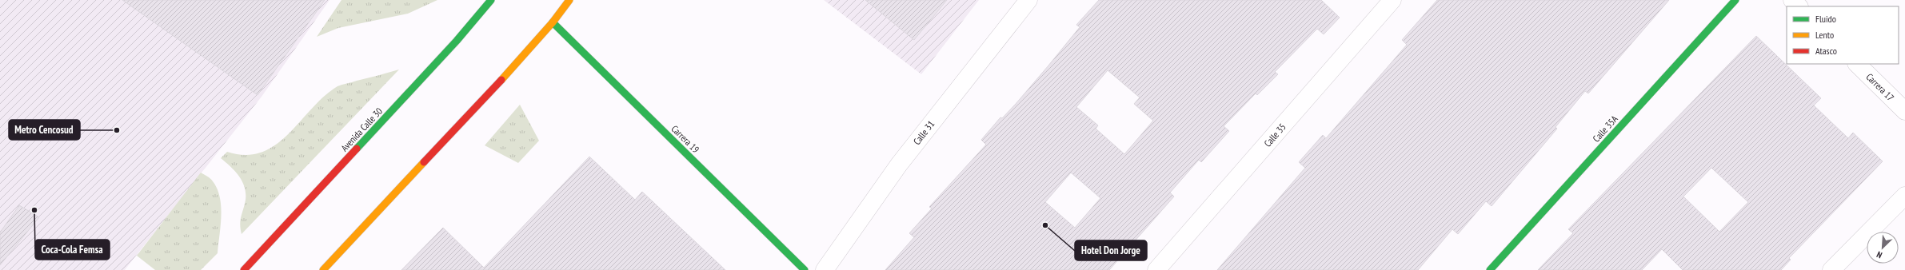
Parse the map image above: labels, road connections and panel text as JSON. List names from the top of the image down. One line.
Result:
{"streets":{"main road":["Calle 35A","Avenida Calle 30","Carrera 19"],"street":["Carrera 17","Calle 31","Calle 35"]},"places":["Metro Cencosud","Coca-Cola Femsa","Hotel Don Jorge"],"legend":["Fluido","Lento","Atasco"],"north":"bottom left"}
